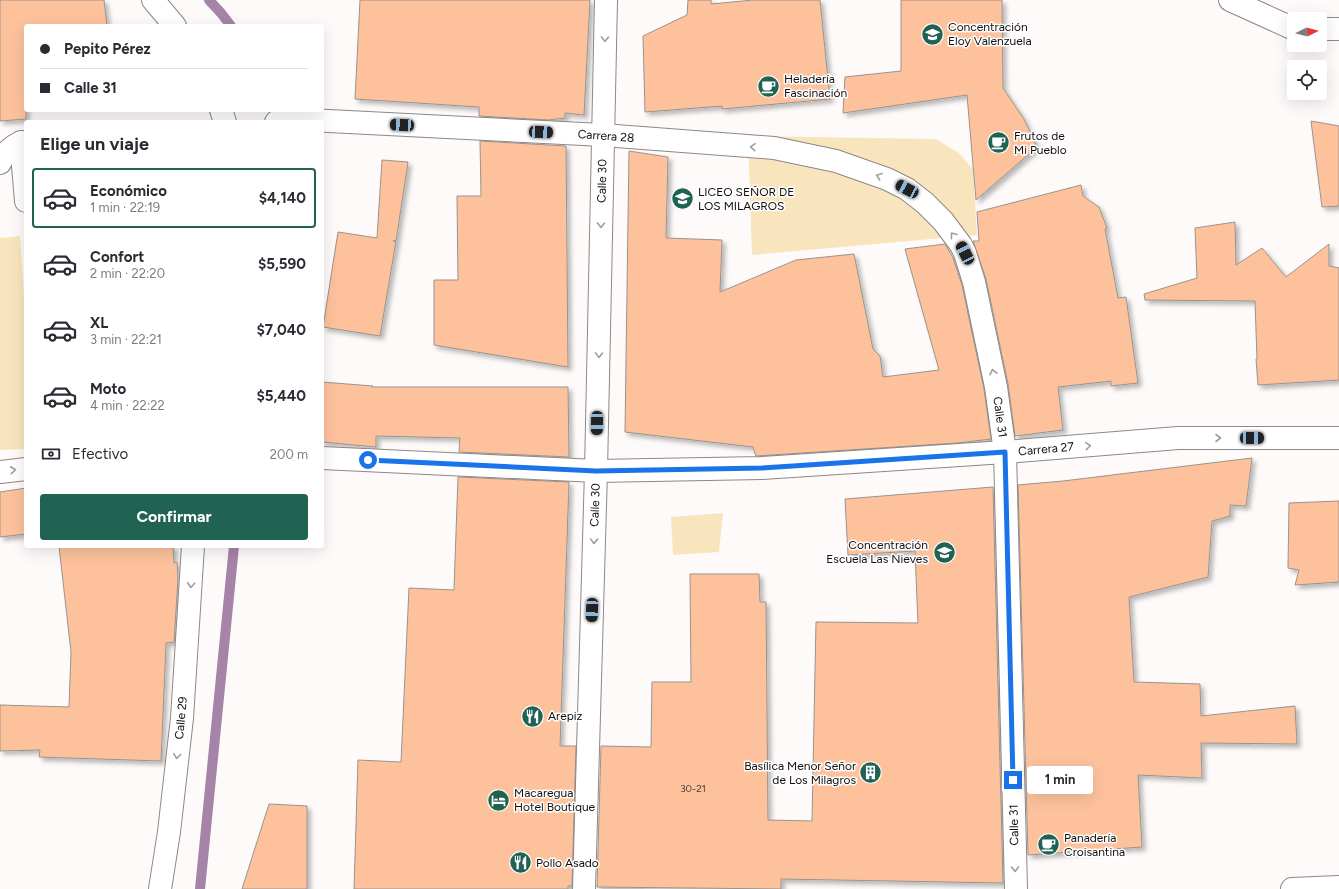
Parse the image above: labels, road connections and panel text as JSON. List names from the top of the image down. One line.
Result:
{"streets":{"street":["Carrera 28","Calle 30","Calle 31","Carrera 27","Calle 29"]},"crossings":[["Carrera 28","Calle 30"],["Carrera 28","Calle 31"],["Calle 30","Carrera 27"],["Calle 31","Carrera 27"]],"one_way":["Carrera 28","Calle 30","Calle 29"],"places":{"school or university":["Concentración Eloy Valenzuela","LICEO SEÑOR DE LOS MILAGROS","Concentración Escuela Las Nieves"],"cafe":["Heladería Fascinación","Frutos de Mi Pueblo","Panadería Croisantina"],"restaurant":["Arepiz","Pollo Asado"],"building":["Basílica Menor Señor de Los Milagros"],"hotel":["Macaregua Hotel Boutique"]},"house_numbers":["30-21"],"north":"right","page":{"banner":["Pepito Pérez","Calle 31"],"heading":"Elige un viaje","list":[{"name":"Económico","note":"1 min · 22:19","value":"$4,140"},{"name":"Confort","note":"2 min · 22:20","value":"$5,590"},{"name":"XL","note":"3 min · 22:21","value":"$7,040"},{"name":"Moto","note":"4 min · 22:22","value":"$5,440"}],"pay":["Efectivo","200 m"],"buttons":"Confirmar","bubble":"1 min"}}
